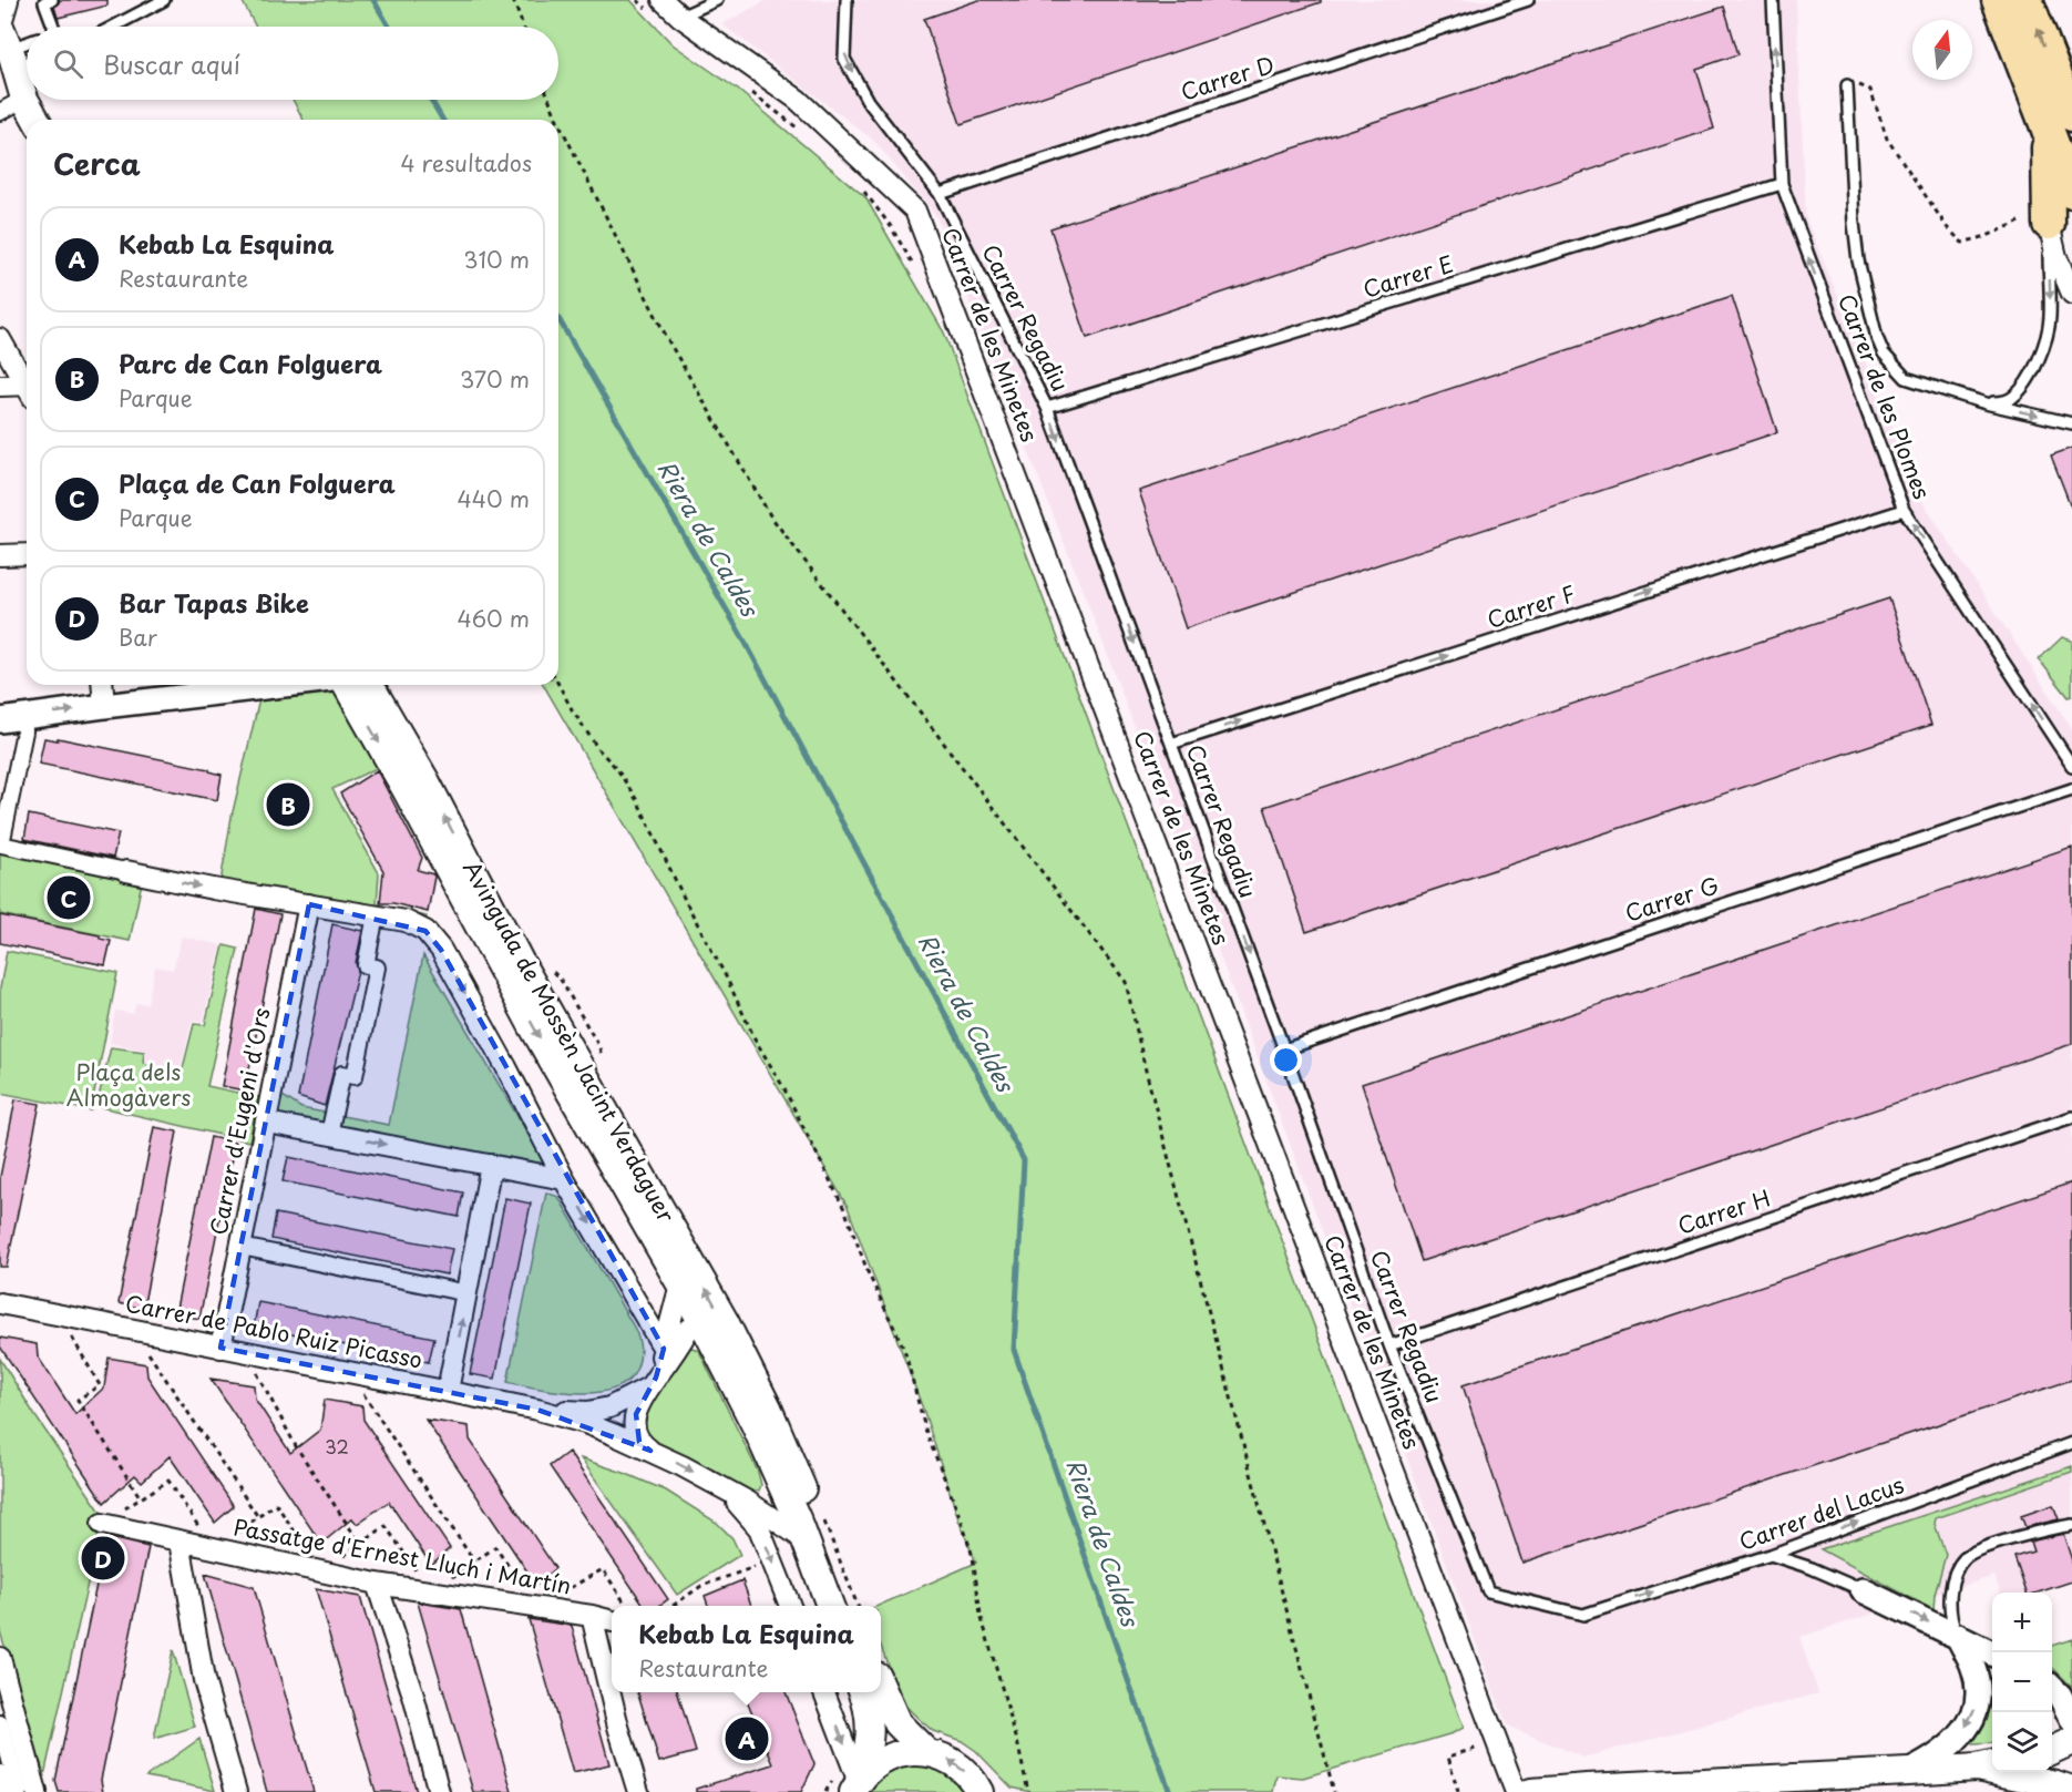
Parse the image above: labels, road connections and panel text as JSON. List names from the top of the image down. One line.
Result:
{"streets":{"main road":["Avinguda de Mossèn Jacint Verdaguer"],"street":["Carrer de les Minetes","Carrer d'Eugeni d'Ors","Carrer de Pablo Ruiz Picasso","Passatge d'Ernest Lluch i Martín"],"lane":["Carrer D","Carrer E","Carrer Regadiu","Carrer de les Plomes","Carrer F","Carrer G","Carrer H","Carrer del Lacus"]},"crossings":[["Carrer D","Carrer Regadiu"],["Carrer E","Carrer Regadiu"],["Carrer E","Carrer de les Plomes"],["Carrer Regadiu","Carrer F"],["Carrer Regadiu","Carrer G"],["Carrer Regadiu","Carrer H"],["Carrer Regadiu","Carrer del Lacus"],["Carrer de les Plomes","Carrer F"],["Avinguda de Mossèn Jacint Verdaguer","Carrer de Pablo Ruiz Picasso"],["Carrer d'Eugeni d'Ors","Carrer de Pablo Ruiz Picasso"]],"one_way":["Carrer Regadiu","Carrer de les Plomes","Carrer F","Carrer del Lacus"],"water":["Riera de Caldes"],"parks":["Plaça dels Almogàvers"],"house_numbers":["32"],"north":"top","page":{"search":"Buscar aquí","heading":["Cerca","4 resultados"],"list":[{"mark":"A","name":"Kebab La Esquina","note":"Restaurante","value":"310 m"},{"mark":"B","name":"Parc de Can Folguera","note":"Parque","value":"370 m"},{"mark":"C","name":"Plaça de Can Folguera","note":"Parque","value":"440 m"},{"mark":"D","name":"Bar Tapas Bike","note":"Bar","value":"460 m"}],"pins":["B","C","D","A"],"map_buttons":["+","−"],"popup":["Kebab La Esquina","Restaurante"]}}
